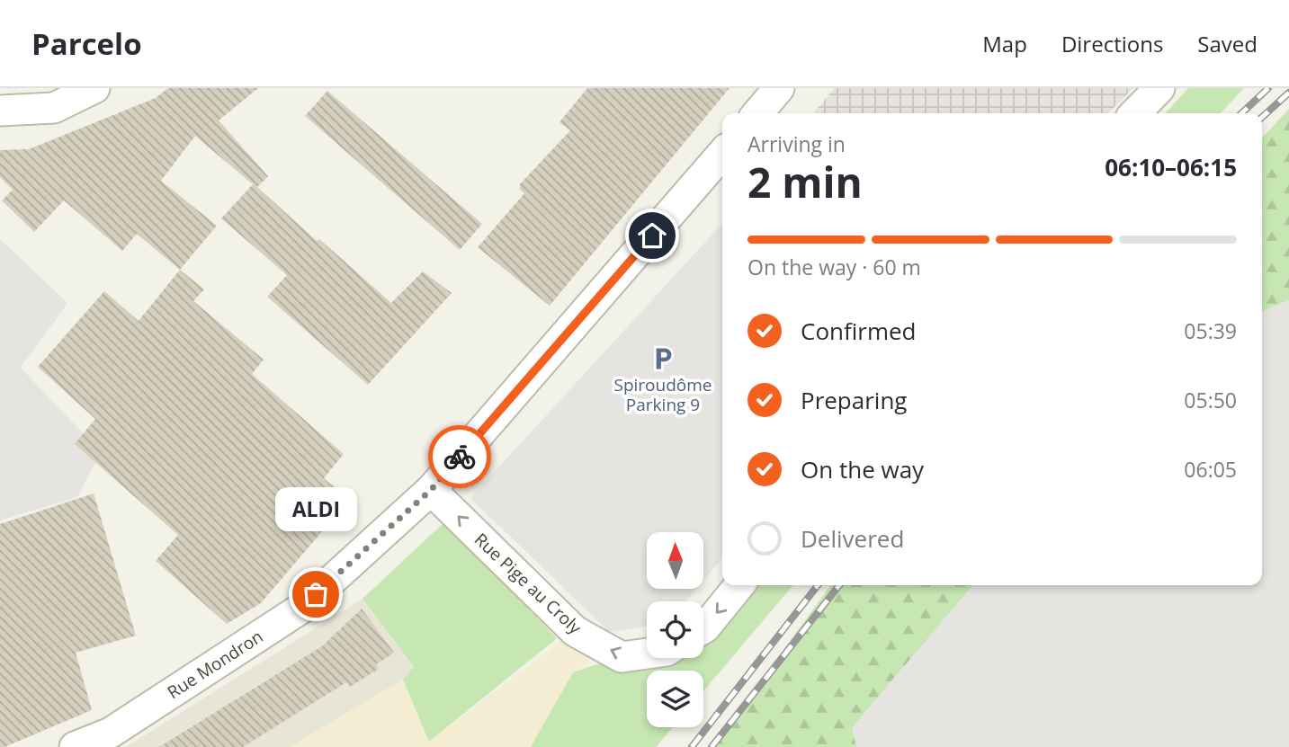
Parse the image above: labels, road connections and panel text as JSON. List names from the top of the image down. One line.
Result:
{"streets":{"street":["Rue Pige au Croly","Rue Mondron"]},"crossings":[["Rue Pige au Croly","Rue Mondron"]],"one_way":["Rue Pige au Croly"],"places":{"parking":["Spiroudôme Parking 9"],"other":["ALDI"]},"north":"top","page":{"header":"Parcelo","nav":["Map","Directions","Saved"],"heading":["2 min","Arriving in","06:10–06:15"],"bar":"On the way · 60 m","list":[["Confirmed","05:39"],["Preparing","05:50"],["On the way","06:05"],"Delivered"],"bubble":"ALDI"}}
